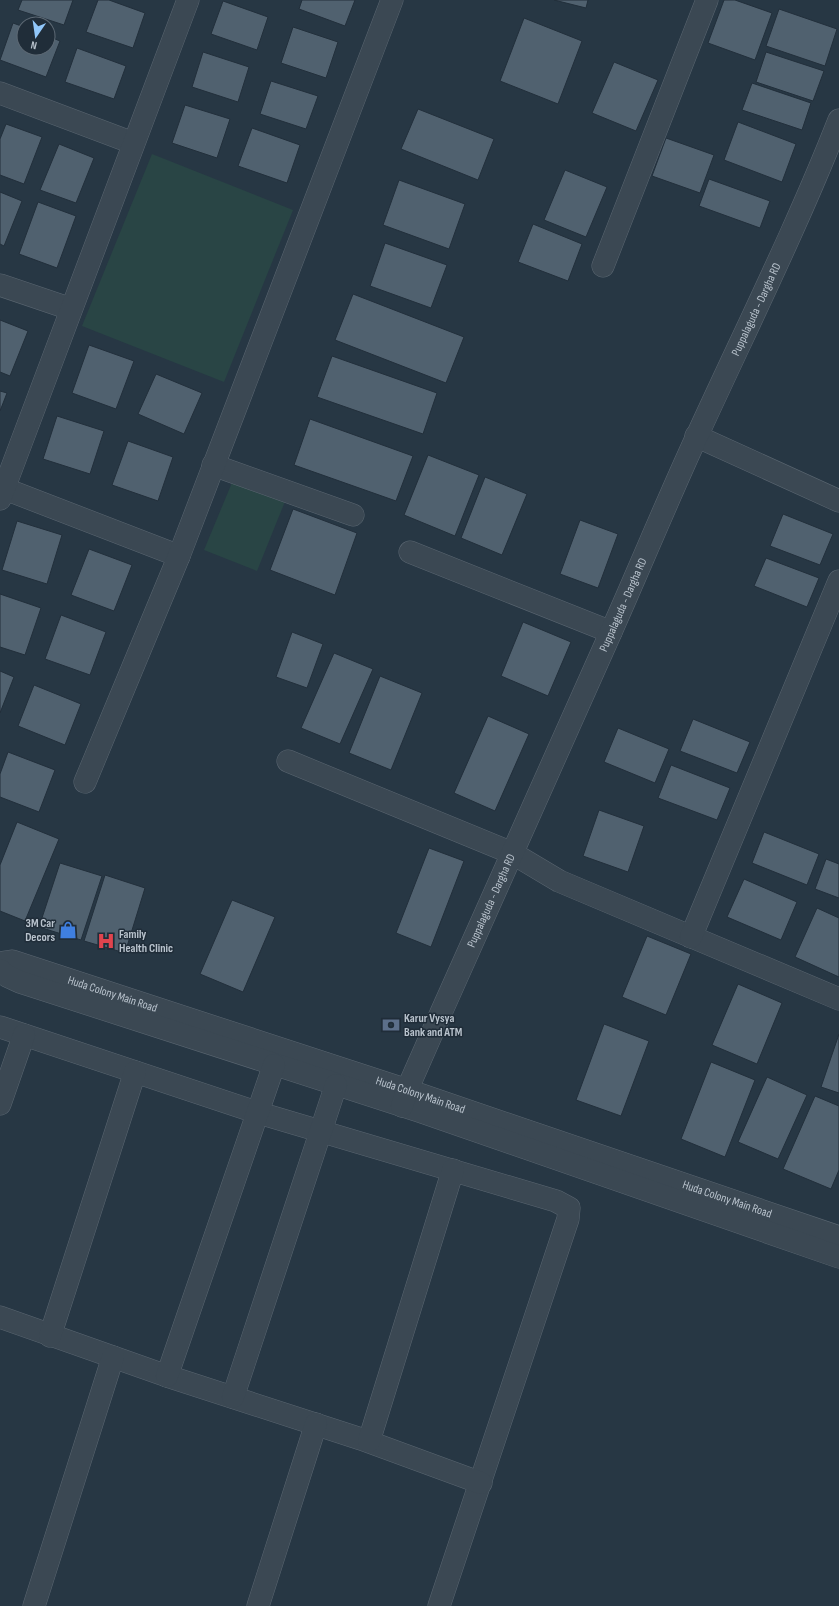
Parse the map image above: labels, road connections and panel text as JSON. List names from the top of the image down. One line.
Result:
{"streets":{"street":["Puppalaguda - Dargha RD","Huda Colony Main Road"]},"crossings":[["Puppalaguda - Dargha RD","Huda Colony Main Road"]],"places":{"shop":["3M Car Decors"],"hospital":["Family Health Clinic"],"bank":["Karur Vysya Bank and ATM"]},"north":"bottom"}
